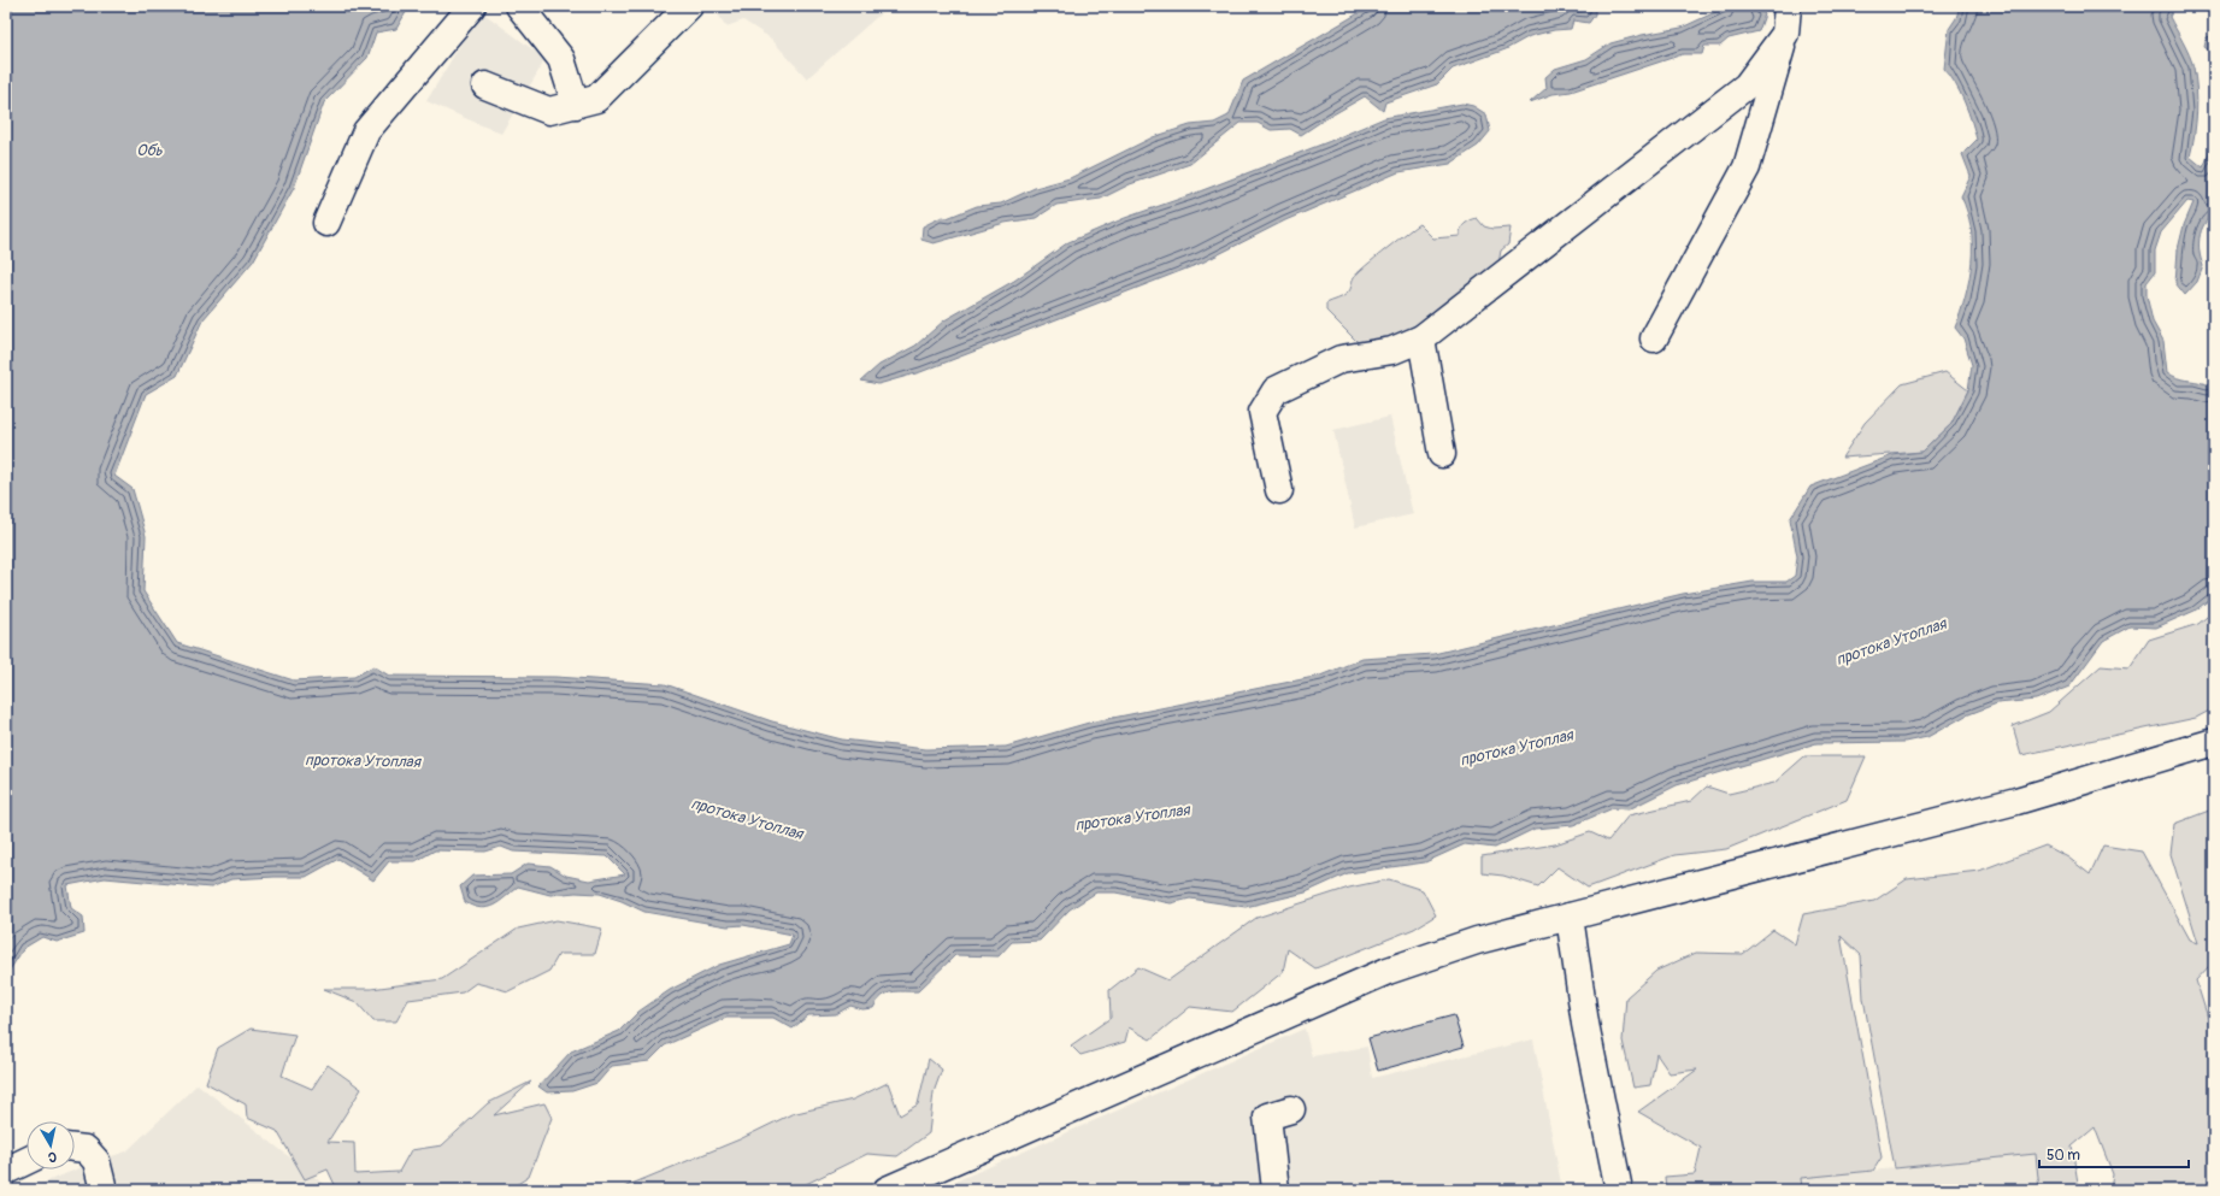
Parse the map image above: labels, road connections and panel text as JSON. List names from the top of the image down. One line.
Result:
{"water":["Обь","протока Утоплая"],"scale_bar":"50 m","north":"bottom"}
